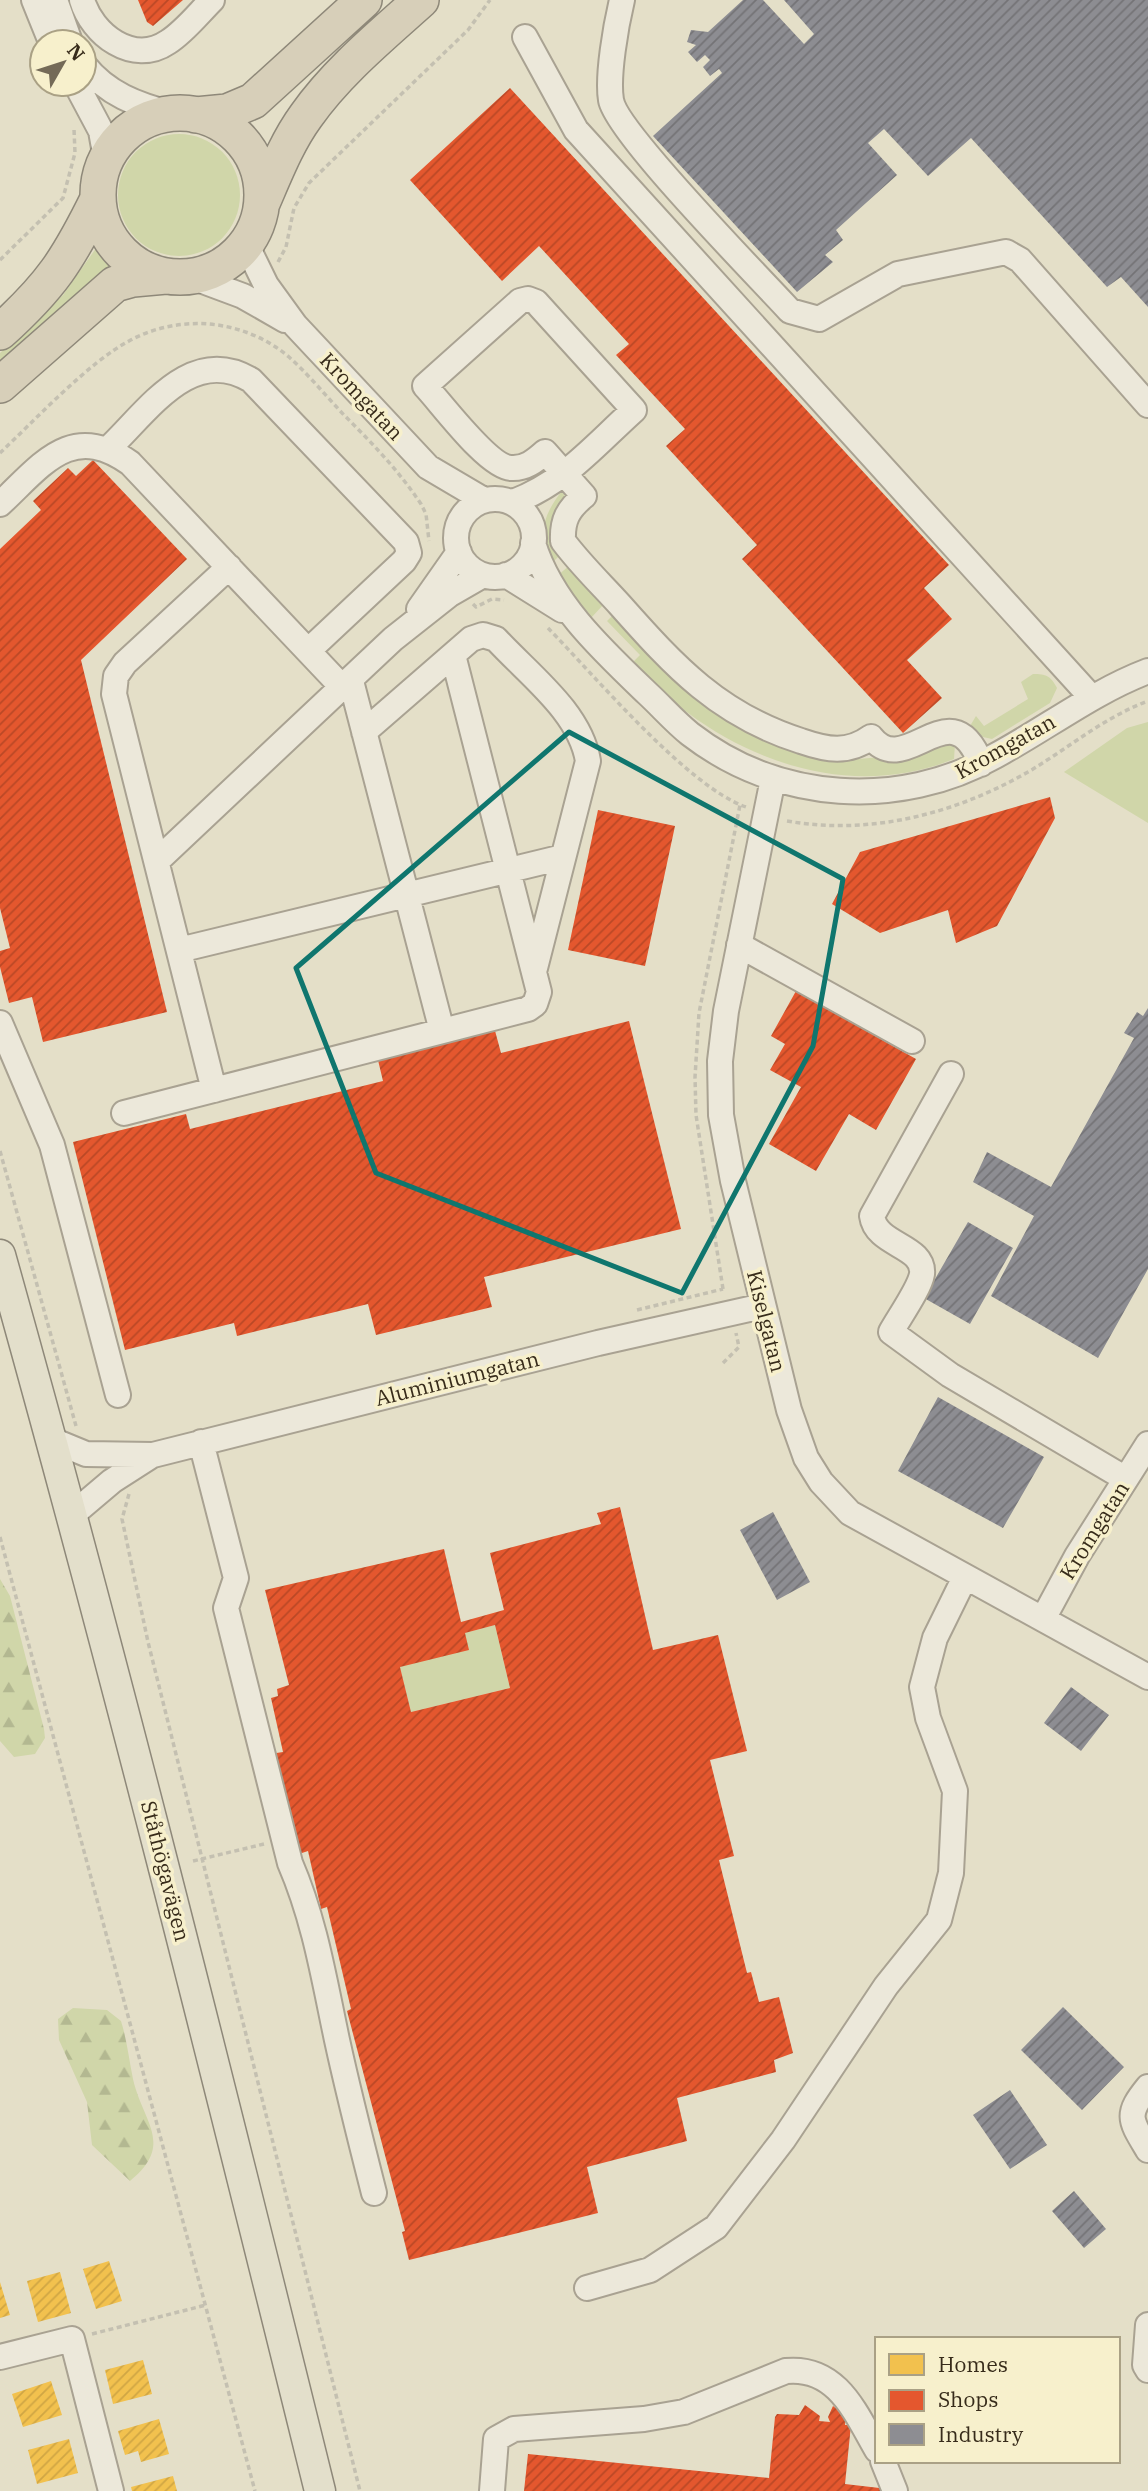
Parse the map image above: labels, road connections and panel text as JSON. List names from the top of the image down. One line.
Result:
{"streets":{"main road":["Ståthögavägen"],"street":["Kromgatan","Kiselgatan","Aluminiumgatan"]},"crossings":[["Kromgatan","Kiselgatan"],["Kiselgatan","Aluminiumgatan"],["Aluminiumgatan","Ståthögavägen"]],"legend":["Homes","Shops","Industry"],"north":"top right"}
